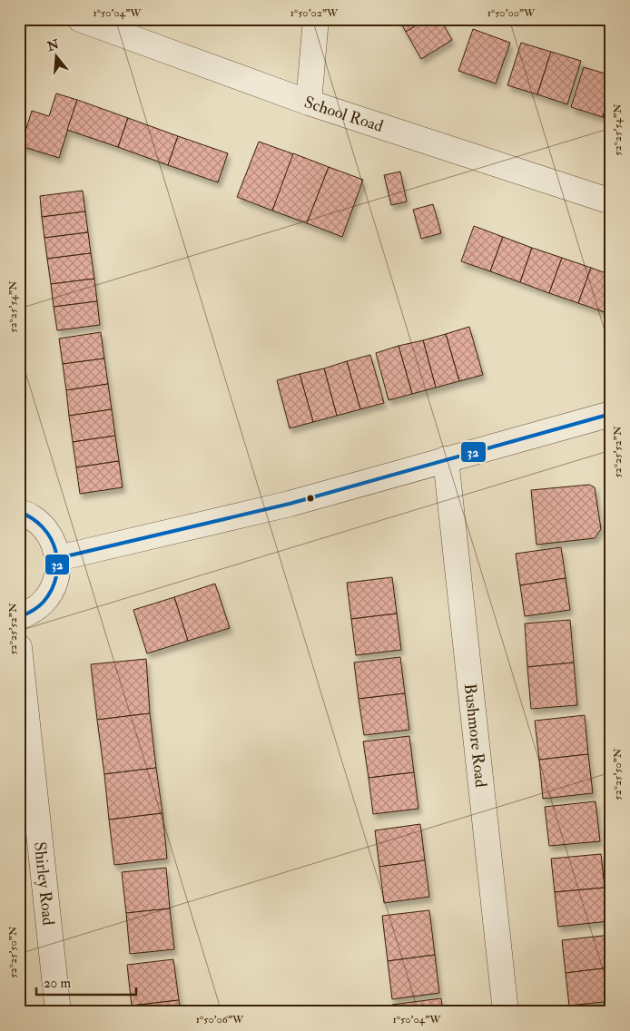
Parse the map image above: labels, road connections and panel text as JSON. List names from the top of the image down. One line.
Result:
{"streets":{"street":["School Road","Bushmore Road","Shirley Road"]},"lines":["transit line 32"],"scale_bar":"20 m","north":"top","coordinates":["1°50'04\"W","1°50'02\"W","1°50'00\"W","52°25'54\"N","52°25'52\"N","52°25'50\"N","1°50'06\"W"]}
